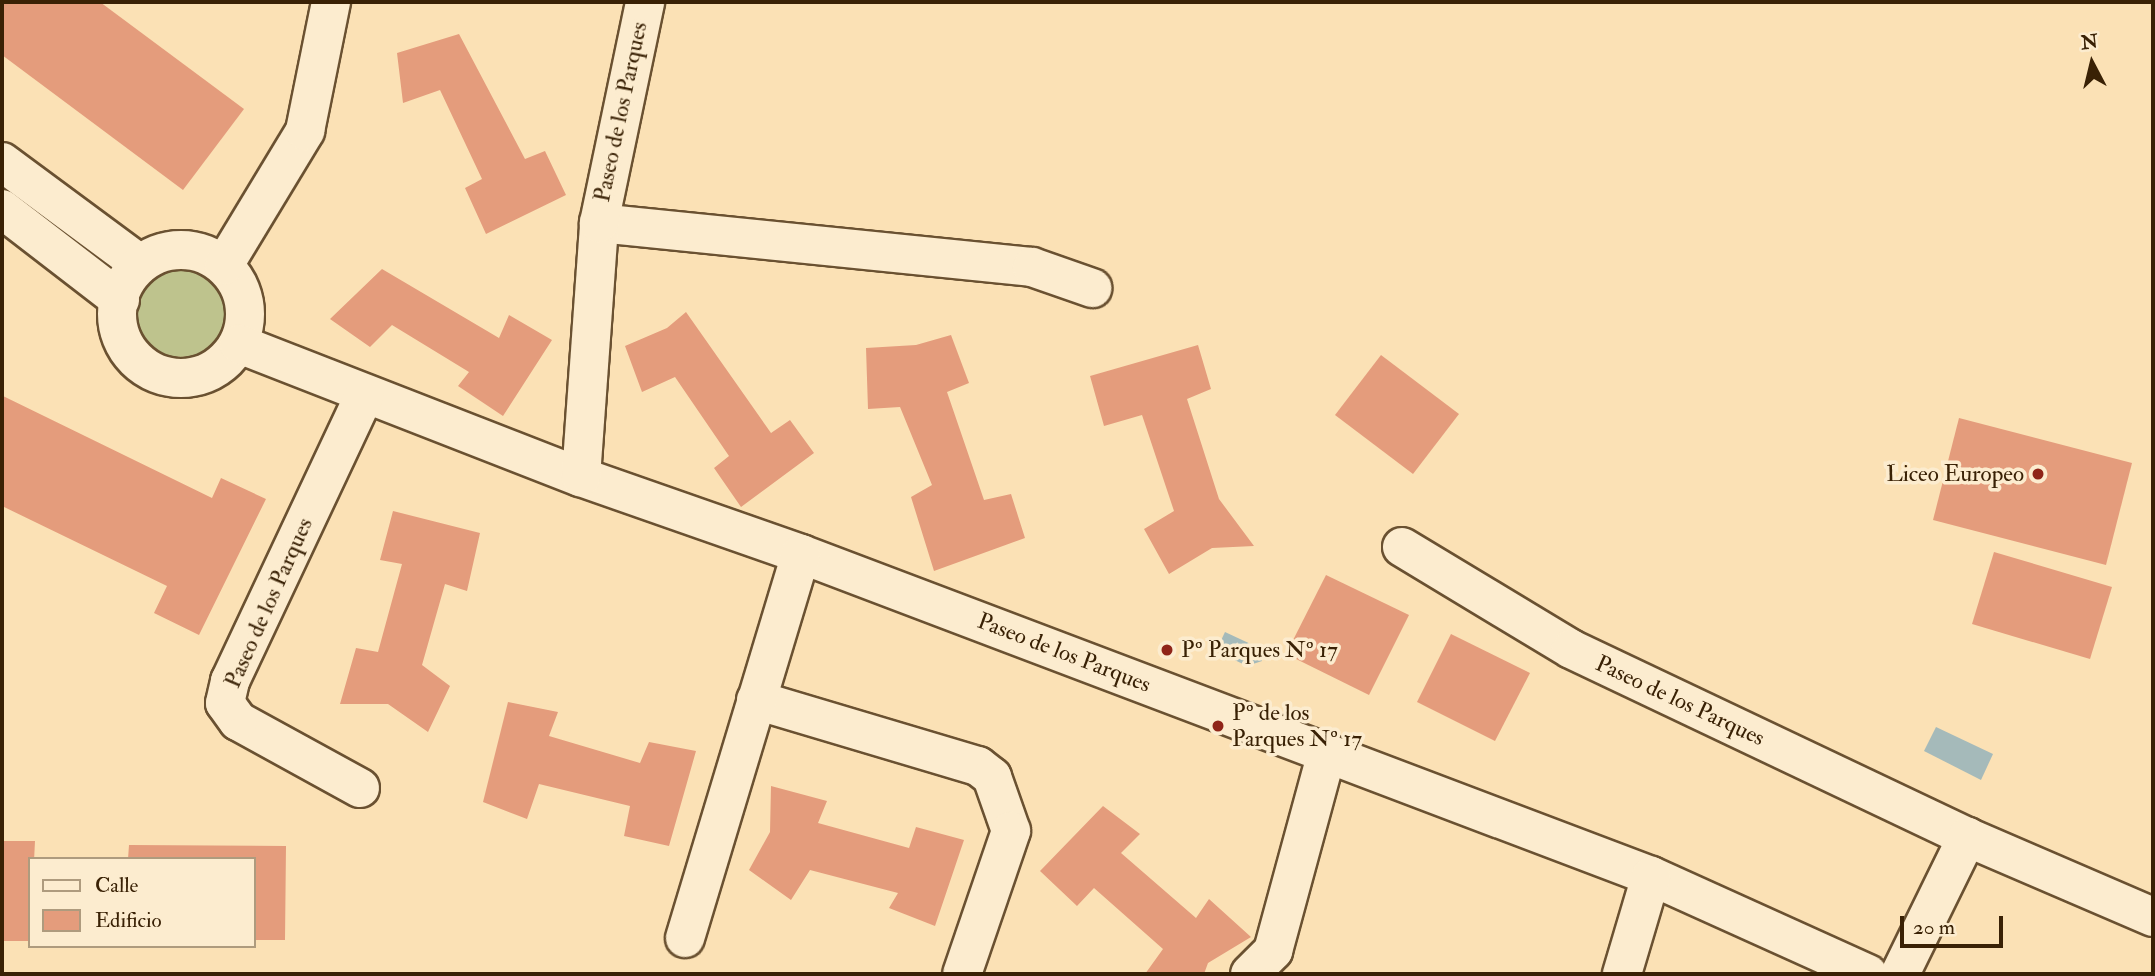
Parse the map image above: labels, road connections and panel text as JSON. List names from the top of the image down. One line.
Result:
{"streets":{"street":["Paseo de los Parques"]},"places":["Liceo Europeo","Pº Parques Nº 17","Pº de los Parques Nº 17"],"legend":["Calle","Edificio"],"scale_bar":"20 m","north":"top"}
